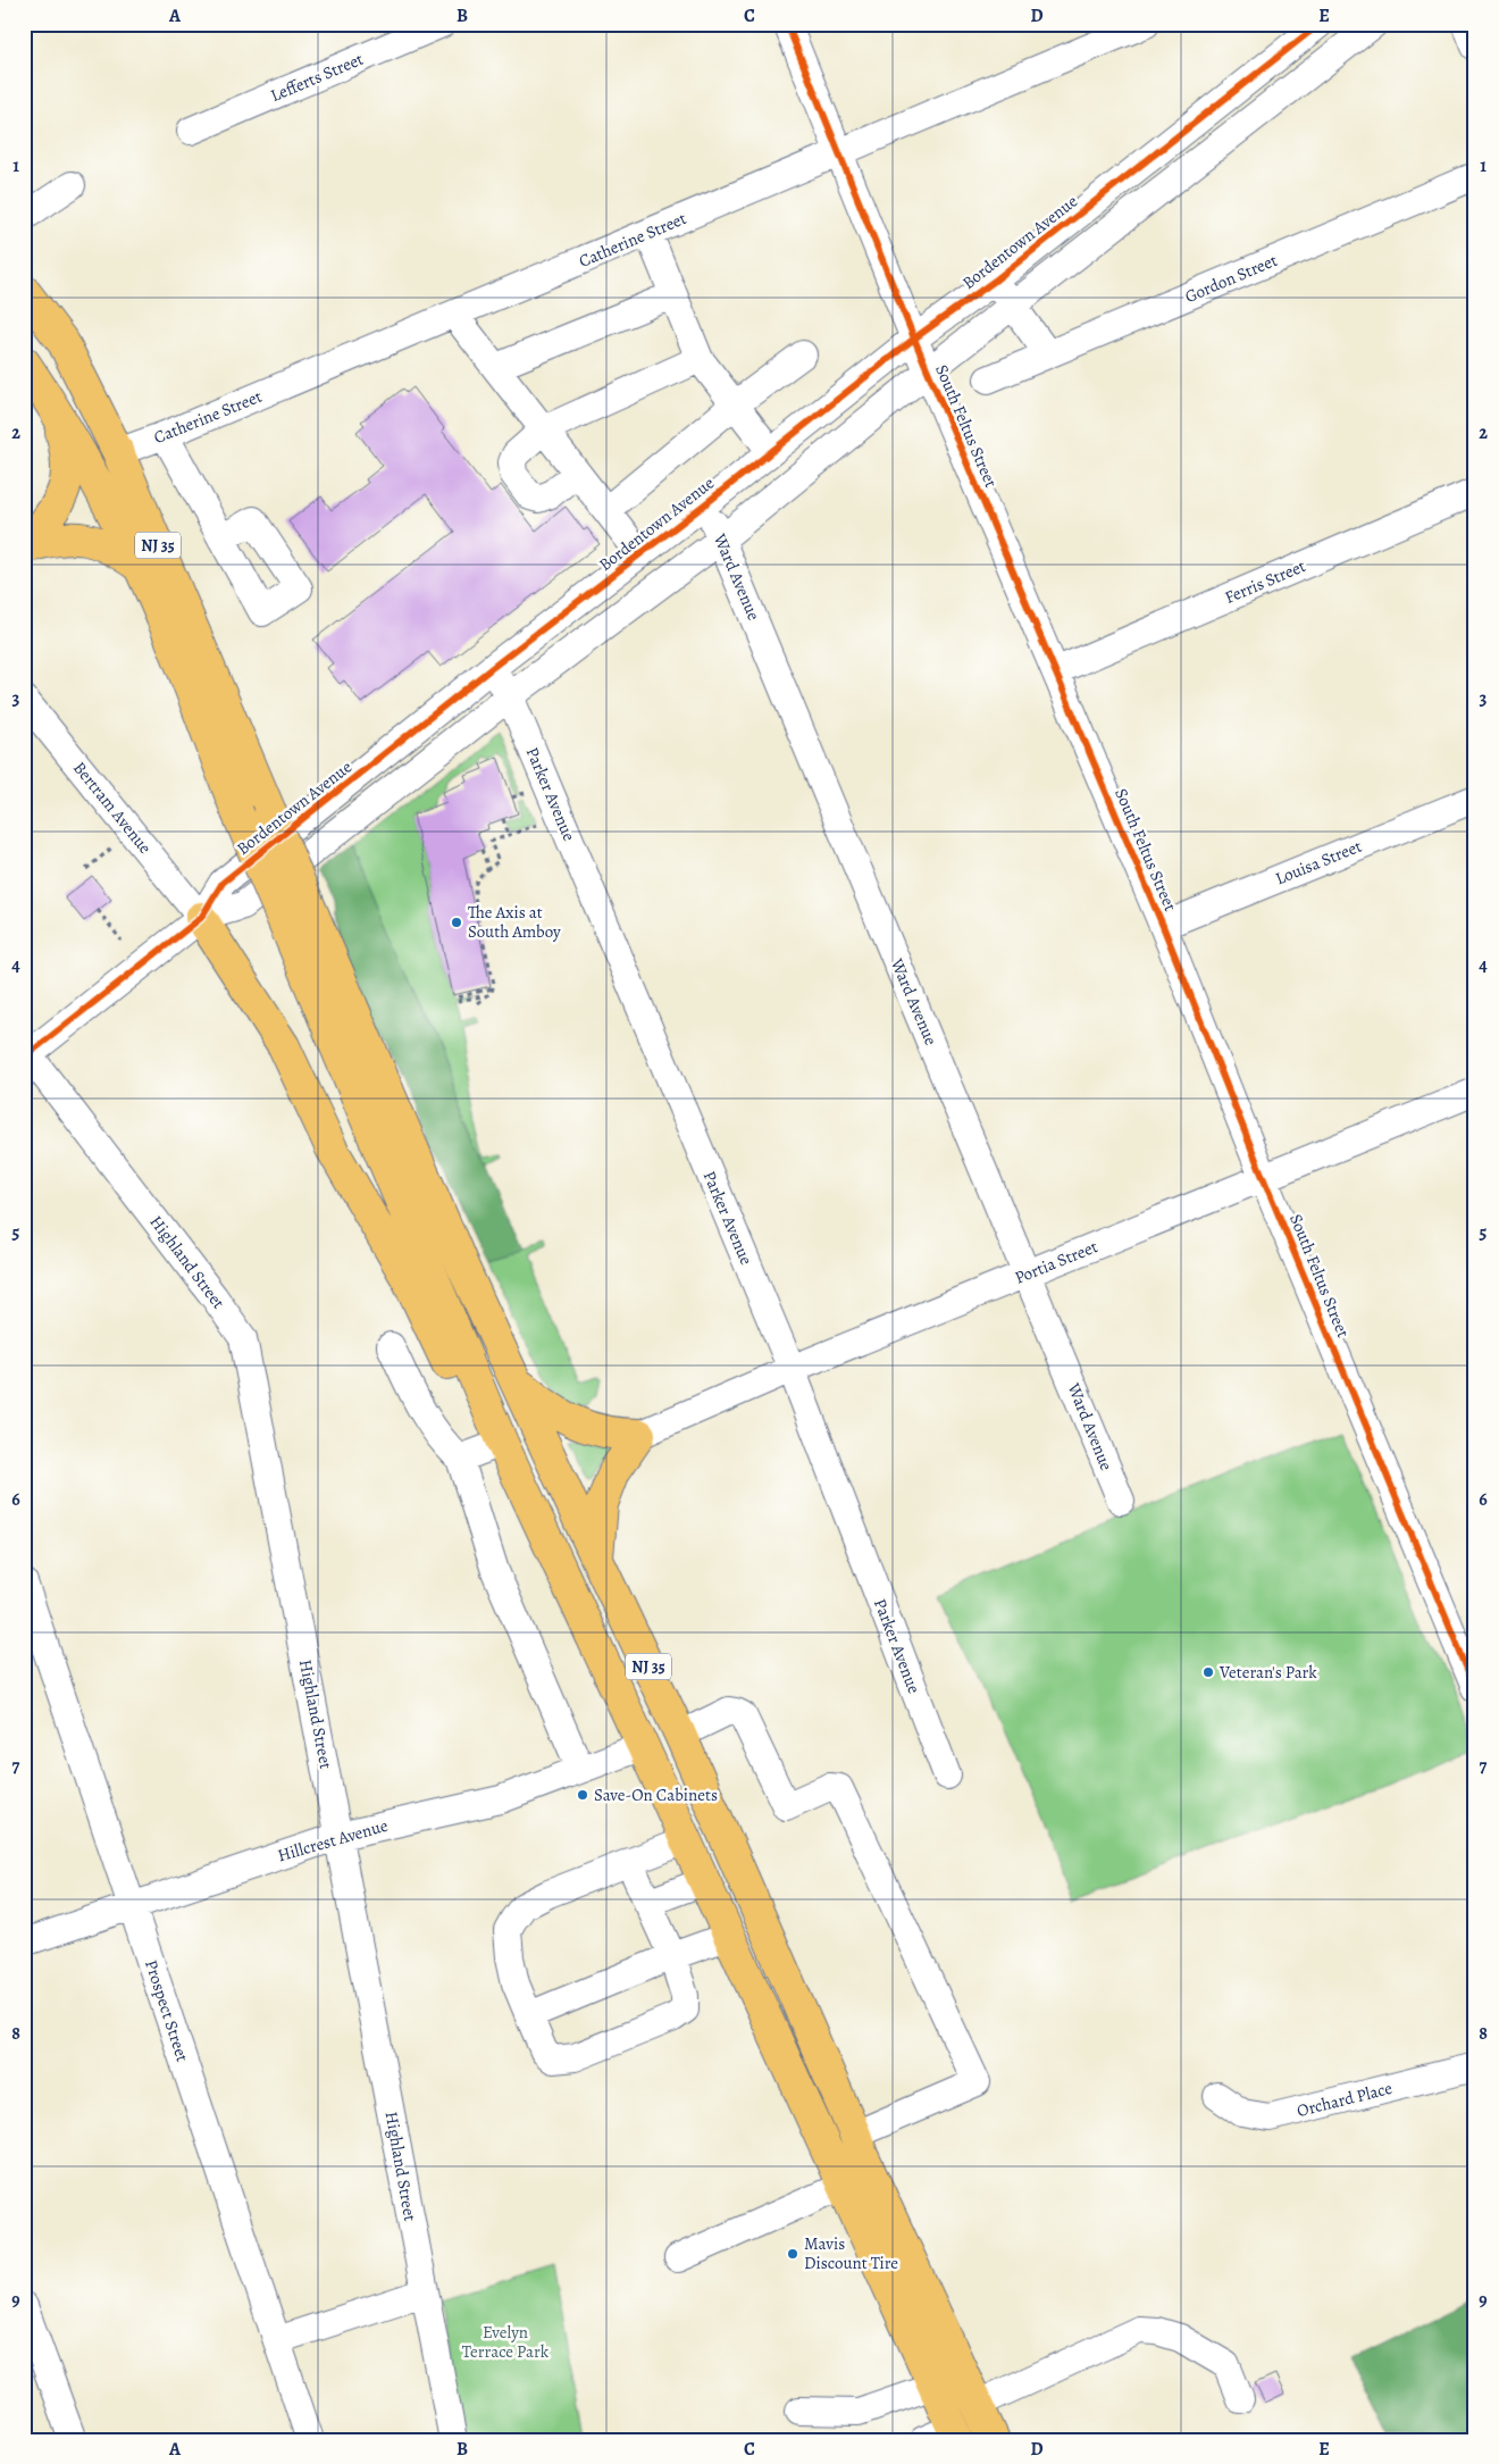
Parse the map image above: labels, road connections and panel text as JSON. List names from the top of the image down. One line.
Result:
{"streets":{"highway":["NJ 35"],"street":["Lefferts Street","Catherine Street","Bordentown Avenue","Gordon Street","South Feltus Street","Ward Avenue","Ferris Street","Parker Avenue","Bertram Avenue","Louisa Street","Highland Street","Portia Street","Hillcrest Avenue","Prospect Street","Orchard Place"]},"crossings":[["Catherine Street","South Feltus Street"],["Catherine Street","NJ 35"],["Bordentown Avenue","South Feltus Street"],["Bordentown Avenue","Ward Avenue"],["Bordentown Avenue","Parker Avenue"],["Bordentown Avenue","Bertram Avenue"],["Bordentown Avenue","Highland Street"],["South Feltus Street","Ferris Street"],["South Feltus Street","Louisa Street"],["South Feltus Street","Portia Street"],["NJ 35","Hillcrest Avenue"],["Ward Avenue","Portia Street"],["Parker Avenue","Portia Street"],["Highland Street","Hillcrest Avenue"],["Hillcrest Avenue","Prospect Street"]],"parks":["Evelyn Terrace Park"],"places":["The Axis at South Amboy","Veteran's Park","Save-On Cabinets","Mavis Discount Tire"],"grid":{"columns":["A","B","C","D","E"],"rows":["1","2","3","4","5","6","7","8","9"]}}
